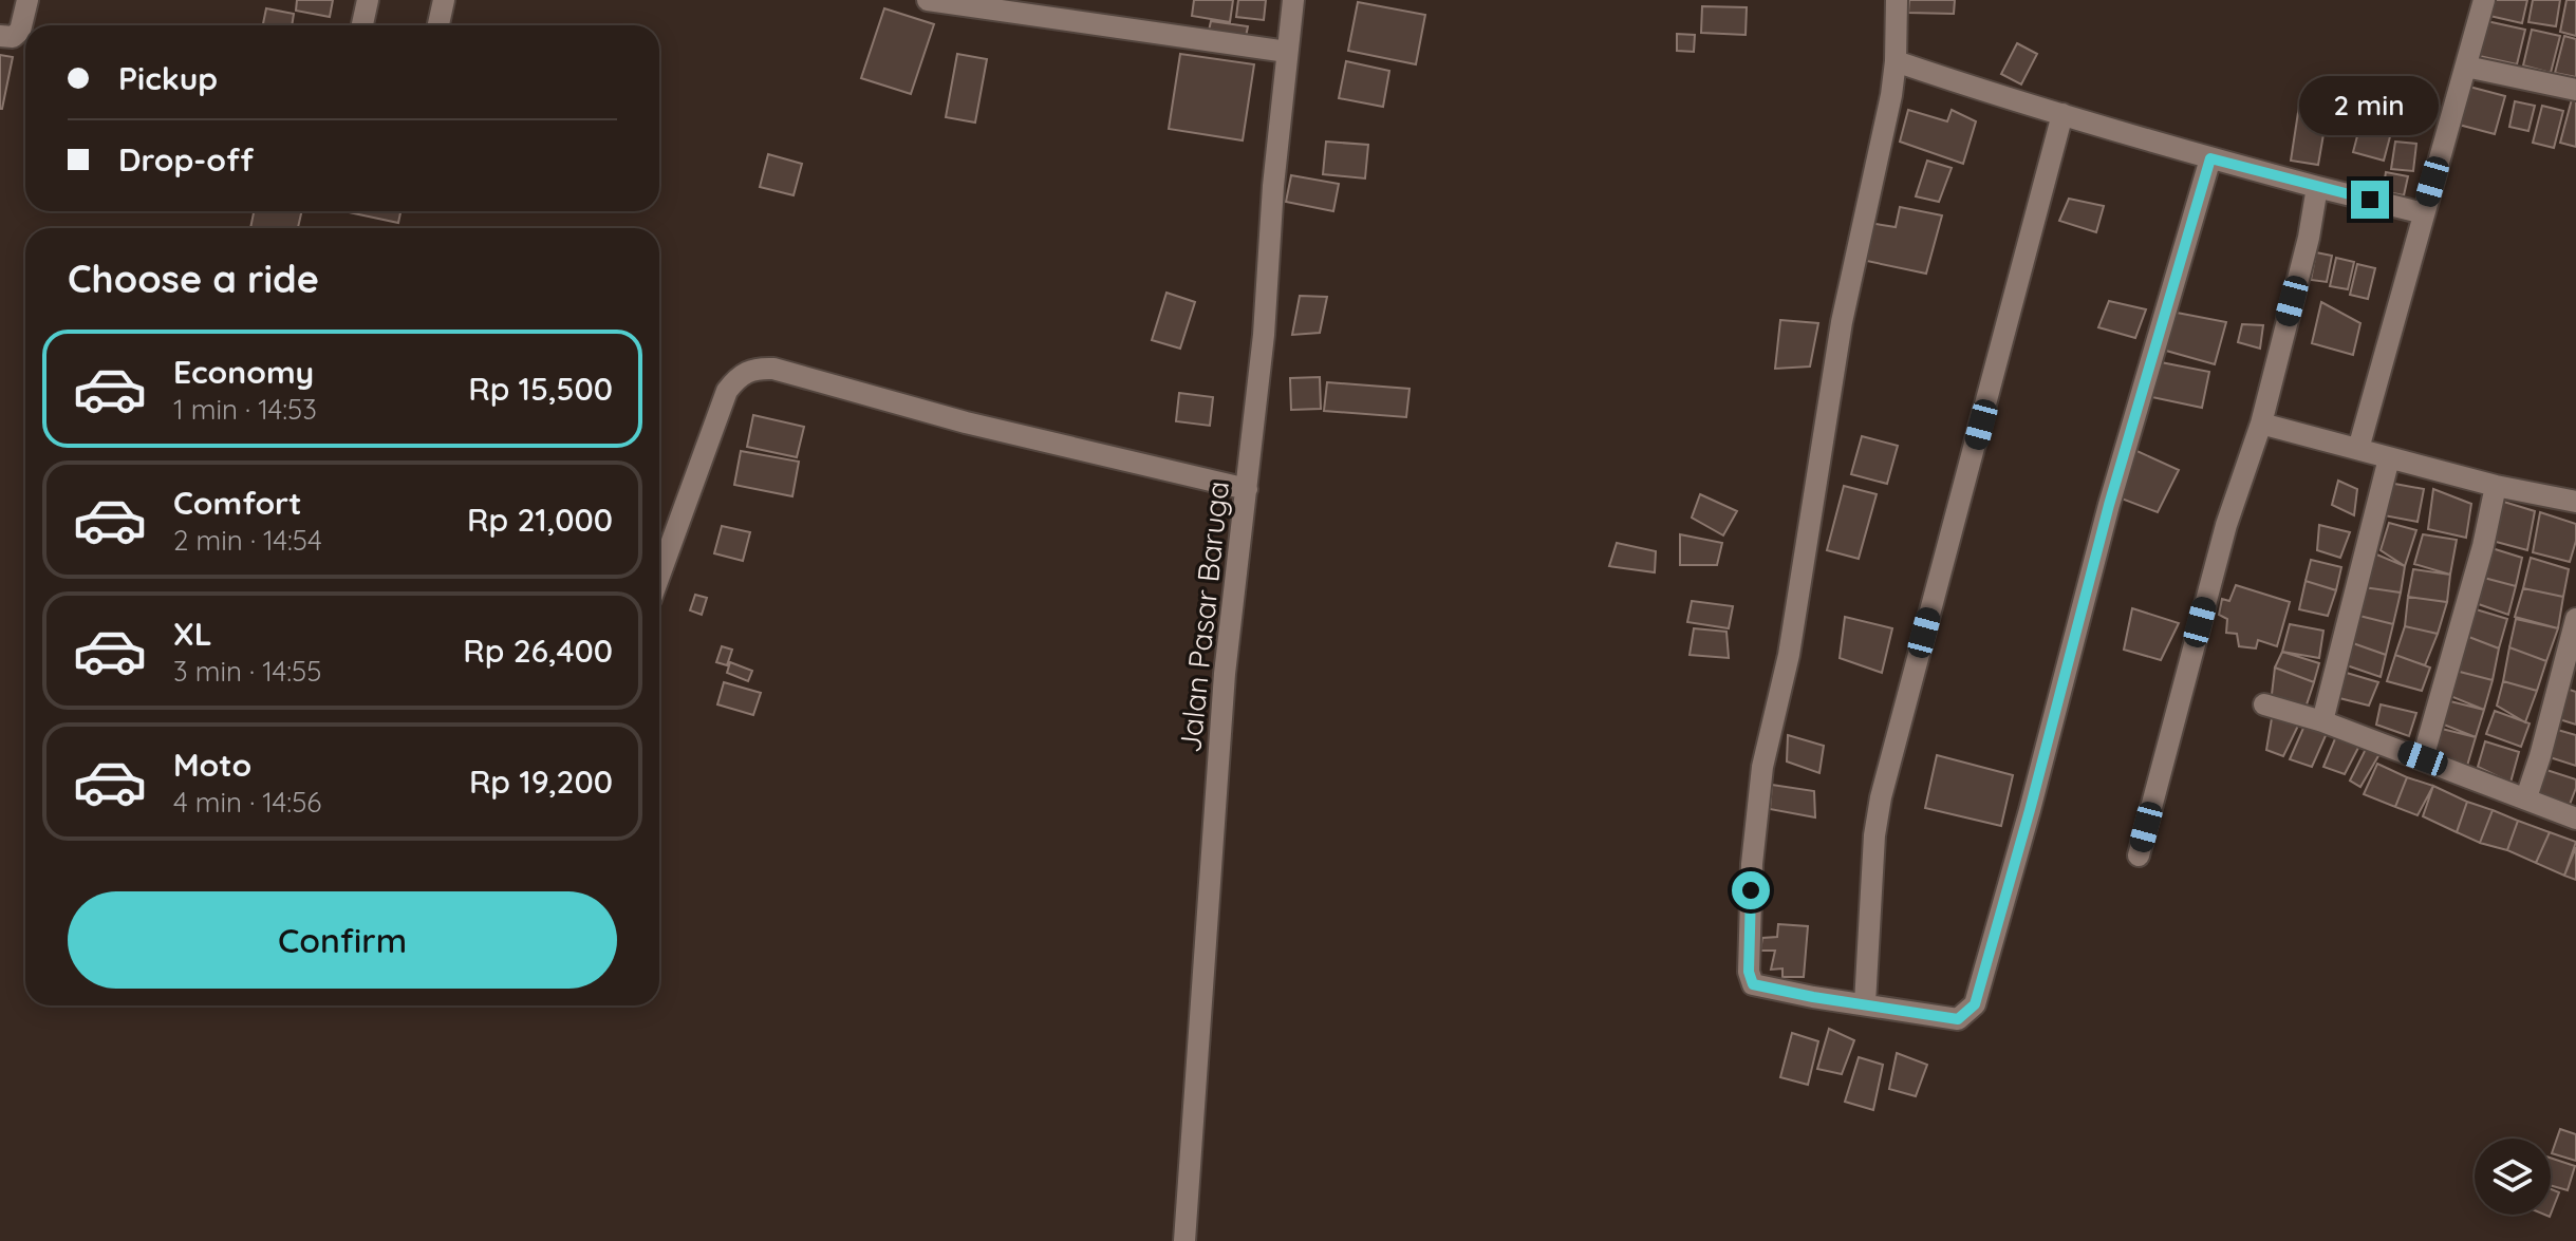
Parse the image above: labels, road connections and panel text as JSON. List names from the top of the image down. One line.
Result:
{"streets":{"street":["Jalan Pasar Baruga"]},"page":{"banner":["Pickup","Drop-off"],"bubble":"2 min","heading":"Choose a ride","list":[{"name":"Economy","note":"1 min · 14:53","value":"Rp 15,500"},{"name":"Comfort","note":"2 min · 14:54","value":"Rp 21,000"},{"name":"XL","note":"3 min · 14:55","value":"Rp 26,400"},{"name":"Moto","note":"4 min · 14:56","value":"Rp 19,200"}],"buttons":"Confirm"}}
